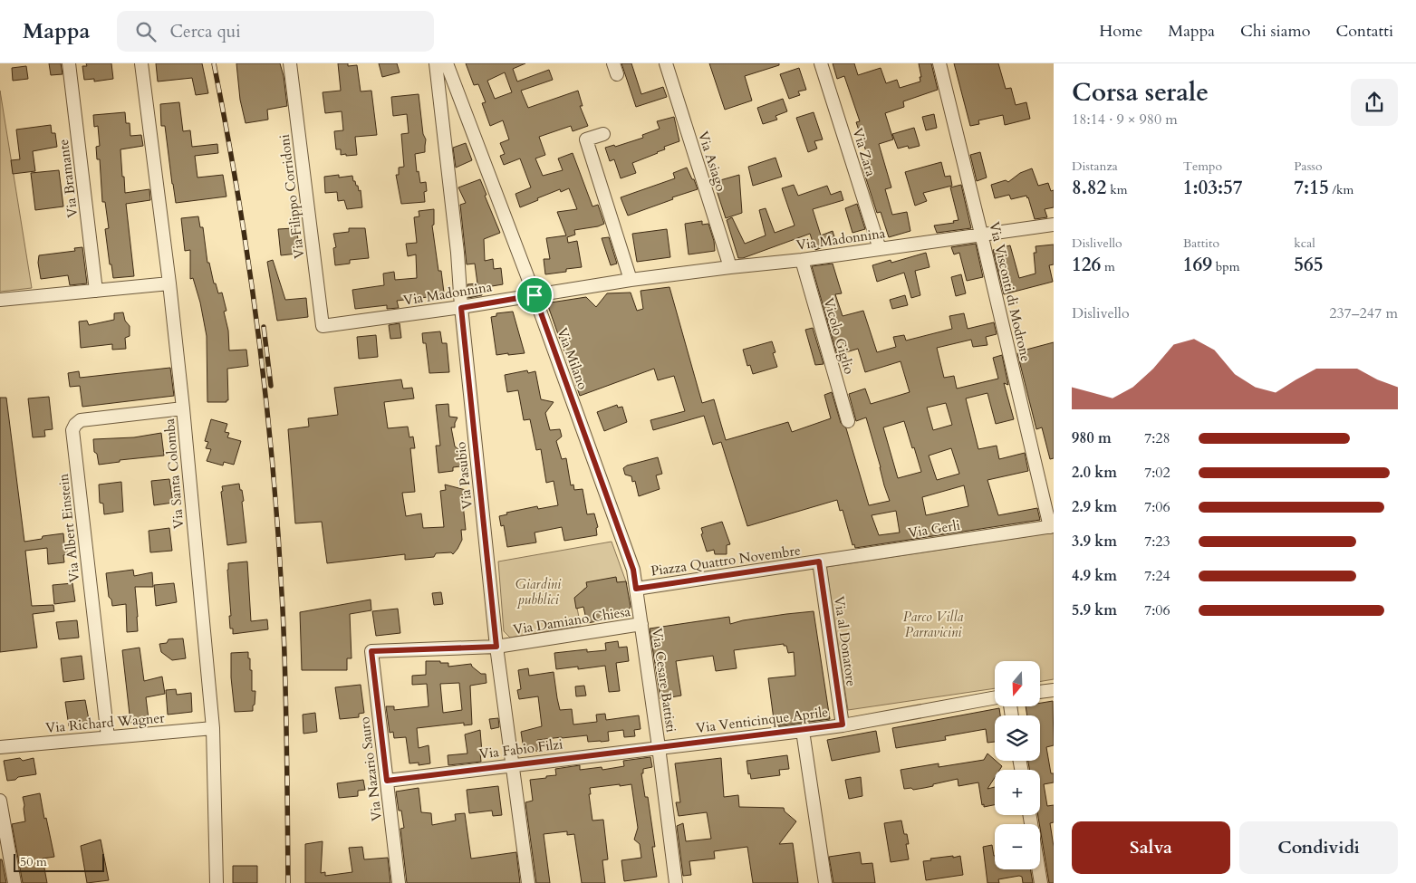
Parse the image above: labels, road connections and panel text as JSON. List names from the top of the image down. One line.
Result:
{"streets":{"street":["Via Zara","Via Asiago","Via Bramante","Via Filippo Corridoni","Via Madonnina","Via Visconti di Modrone","Vicolo Giglio","Via Milano","Via Santa Colomba","Via Pasubio","Via Albert Einstein","Via Gerli","Piazza Quattro Novembre","Via Damiano Chiesa","Via al Donatore","Via Cesare Battisti","Via Venticinque Aprile","Via Richard Wagner","Via Fabio Filzi","Via Nazario Sauro"]},"crossings":[["Via Zara","Via Madonnina"],["Via Asiago","Via Madonnina"],["Via Filippo Corridoni","Via Madonnina"],["Via Madonnina","Via Visconti di Modrone"],["Via Madonnina","Vicolo Giglio"],["Via Madonnina","Via Milano"],["Via Madonnina","Via Pasubio"],["Via Visconti di Modrone","Via Gerli"],["Via Milano","Piazza Quattro Novembre"],["Via Milano","Via Cesare Battisti"],["Via Santa Colomba","Via Albert Einstein"],["Via Santa Colomba","Via Richard Wagner"],["Via Pasubio","Via Damiano Chiesa"],["Via Pasubio","Via Fabio Filzi"],["Via Albert Einstein","Via Richard Wagner"],["Via Gerli","Piazza Quattro Novembre"],["Via Gerli","Via al Donatore"],["Piazza Quattro Novembre","Via al Donatore"],["Piazza Quattro Novembre","Via Cesare Battisti"],["Via Damiano Chiesa","Via Cesare Battisti"],["Via Damiano Chiesa","Via Nazario Sauro"],["Via al Donatore","Via Venticinque Aprile"],["Via Cesare Battisti","Via Venticinque Aprile"],["Via Cesare Battisti","Via Fabio Filzi"],["Via Venticinque Aprile","Via Fabio Filzi"],["Via Fabio Filzi","Via Nazario Sauro"]],"parks":["Giardini pubblici","Parco Villa Parravicini"],"scale_bar":"50 m","north":"bottom","page":{"header":"Mappa","search":"Cerca qui","nav":["Home","Mappa","Chi siamo","Contatti"],"heading":["Corsa serale","18:14 · 9 × 980 m"],"stats":[["Distanza","8.82 km"],["Tempo","1:03:57"],["Passo","7:15 /km"],["Dislivello","126 m"],["Battito","169 bpm"],["kcal","565"]],"chart":["Dislivello","237–247 m"],"list":[{"name":"980 m","note":"7:28"},{"name":"2.0 km","note":"7:02"},{"name":"2.9 km","note":"7:06"},{"name":"3.9 km","note":"7:23"},{"name":"4.9 km","note":"7:24"},{"name":"5.9 km","note":"7:06"}],"map_buttons":["+","−"],"buttons":["Salva","Condividi"],"scale":"50 m"}}
